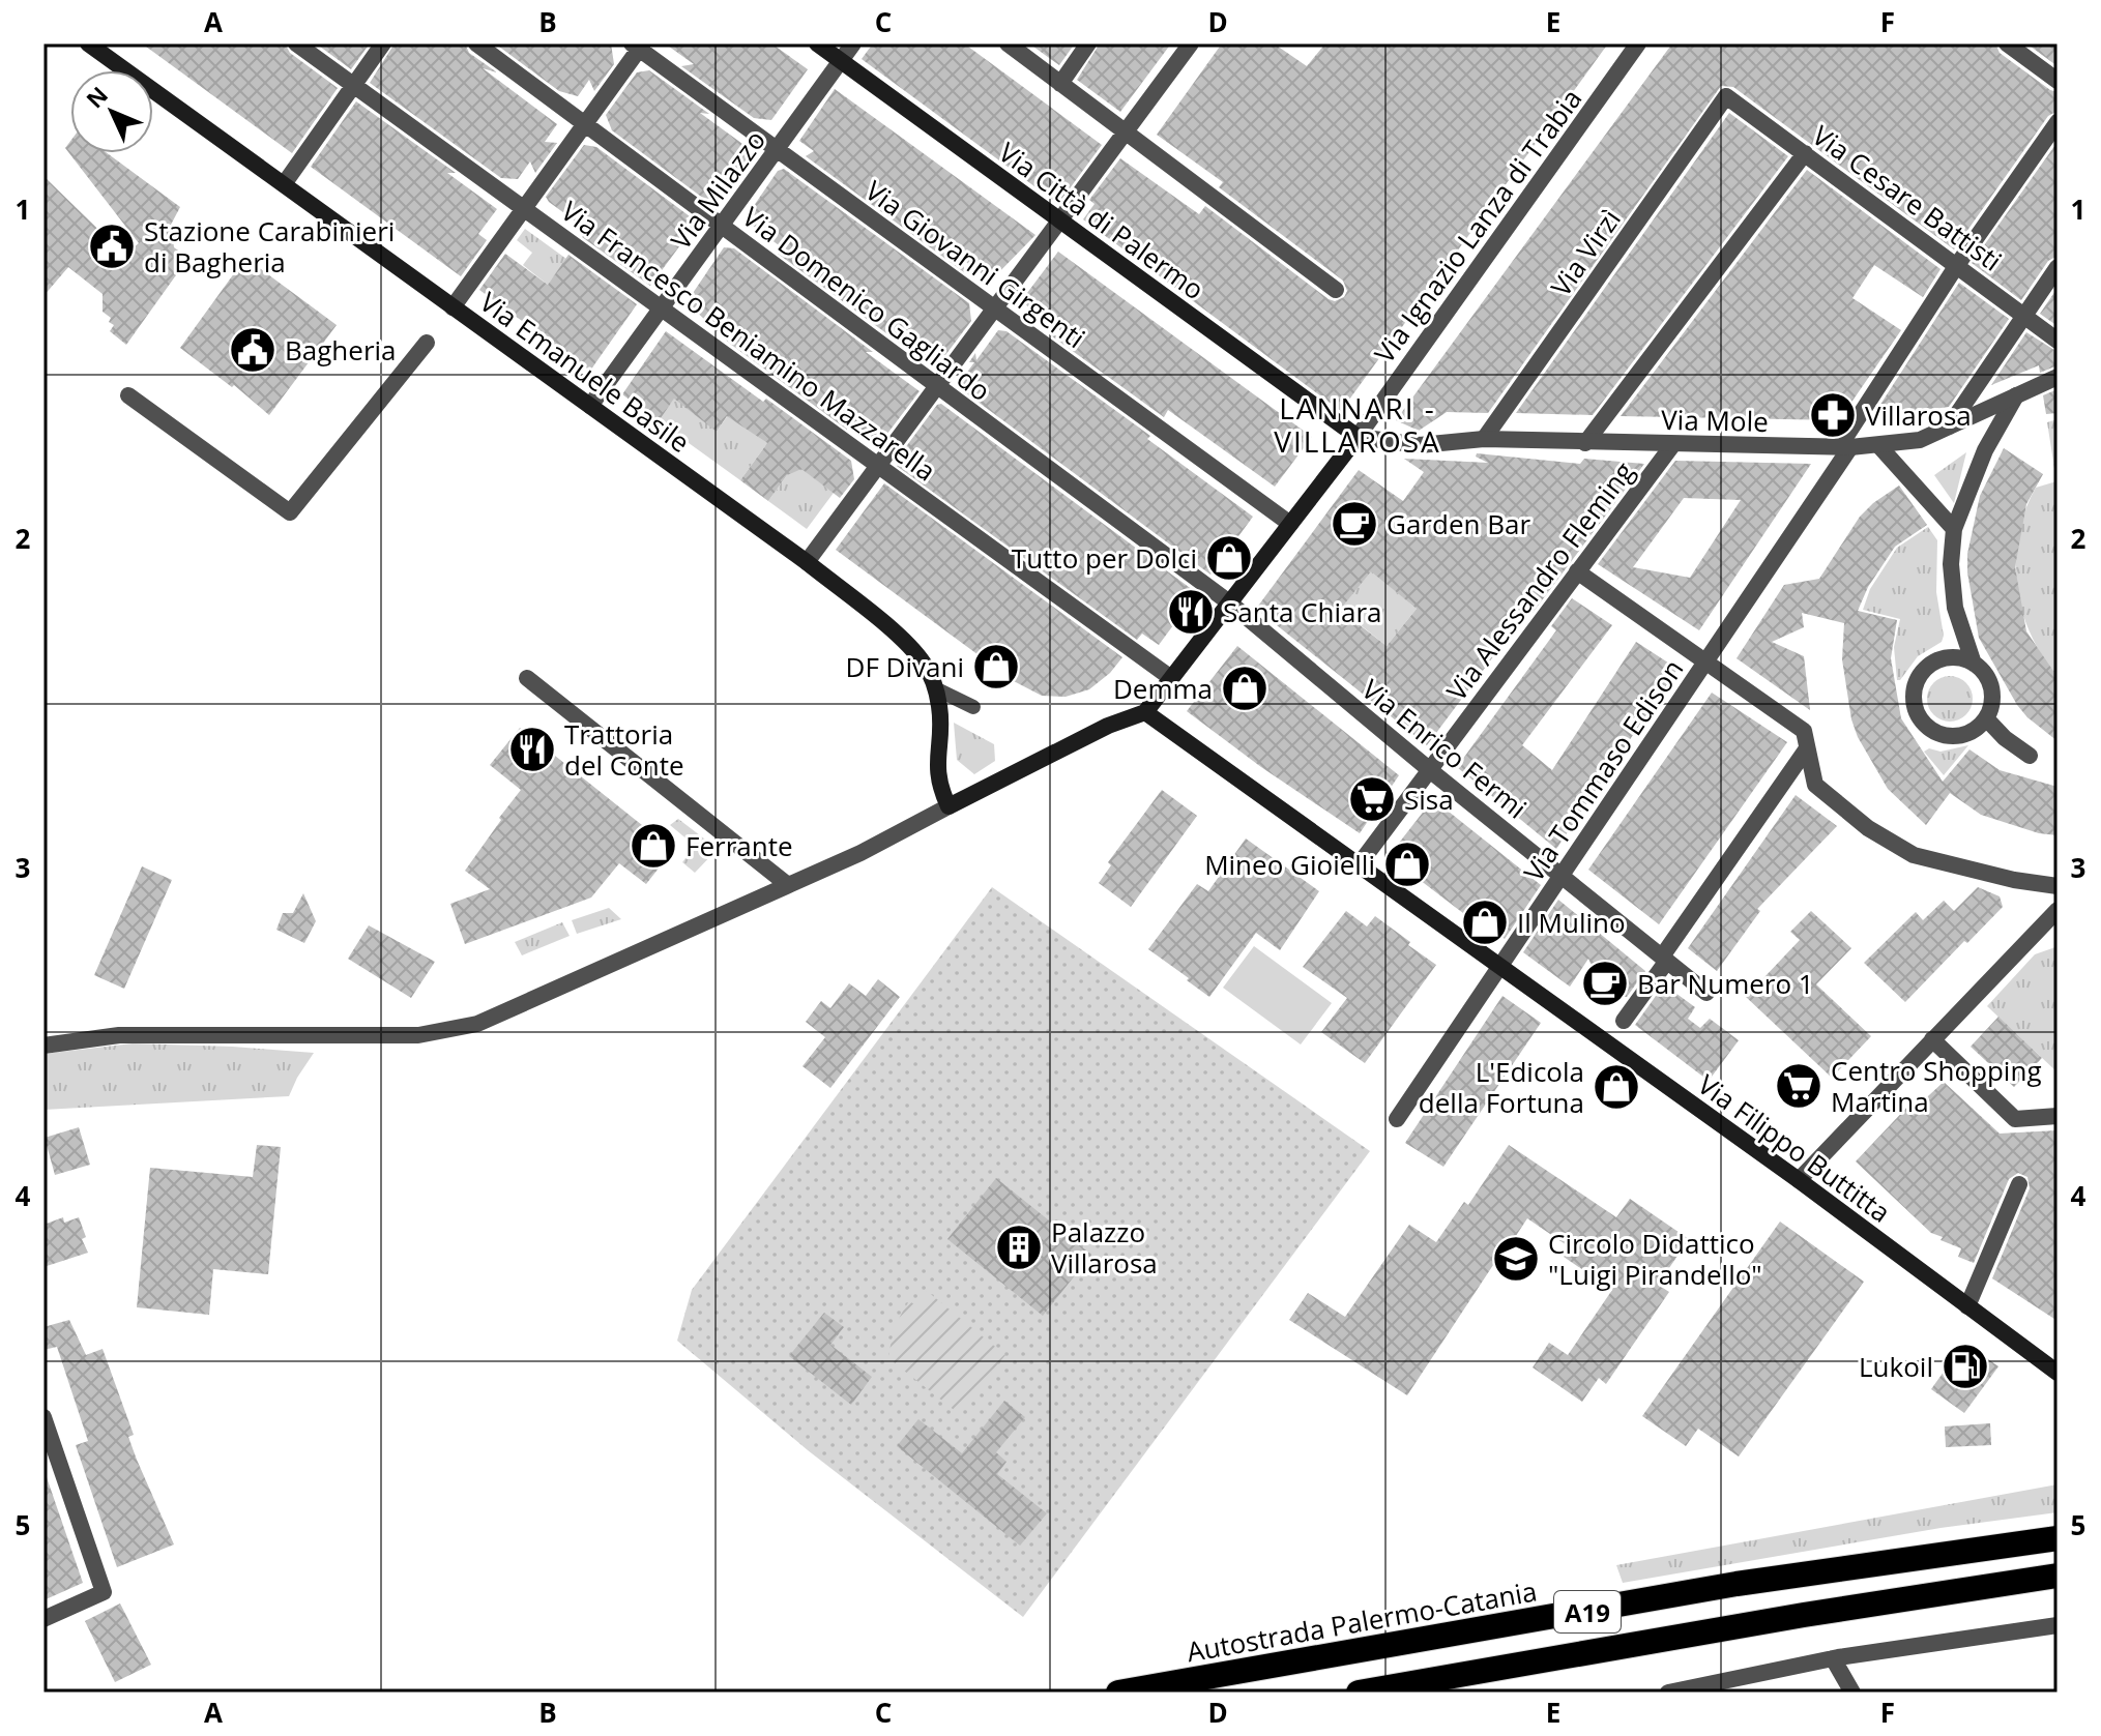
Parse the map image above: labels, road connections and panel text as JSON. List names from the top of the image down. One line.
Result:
{"streets":{"highway":["A19","Autostrada Palermo-Catania"],"main road":["Via Città di Palermo","Via Ignazio Lanza di Trabia","Via Emanuele Basile","Via Filippo Buttitta"],"street":["Via Milazzo","Via Cesare Battisti","Via Virzì","Via Giovanni Girgenti","Via Domenico Gagliardo","Via Francesco Beniamino Mazzarella","Via Mole","Via Alessandro Fleming","Via Enrico Fermi","Via Tommaso Edison"]},"crossings":[["Via Milazzo","Via Città di Palermo"],["Via Milazzo","Via Giovanni Girgenti"],["Via Milazzo","Via Domenico Gagliardo"],["Via Milazzo","Via Francesco Beniamino Mazzarella"],["Via Milazzo","Via Emanuele Basile"],["Via Cesare Battisti","Via Virzì"],["Via Cesare Battisti","Via Tommaso Edison"],["Via Città di Palermo","Via Ignazio Lanza di Trabia"],["Via Città di Palermo","Via Mole"],["Via Ignazio Lanza di Trabia","Via Giovanni Girgenti"],["Via Ignazio Lanza di Trabia","Via Domenico Gagliardo"],["Via Ignazio Lanza di Trabia","Via Francesco Beniamino Mazzarella"],["Via Ignazio Lanza di Trabia","Via Mole"],["Via Ignazio Lanza di Trabia","Via Enrico Fermi"],["Via Ignazio Lanza di Trabia","Via Filippo Buttitta"],["Via Virzì","Via Mole"],["Via Domenico Gagliardo","Via Enrico Fermi"],["Via Mole","Via Alessandro Fleming"],["Via Mole","Via Tommaso Edison"],["Via Alessandro Fleming","Via Enrico Fermi"],["Via Alessandro Fleming","Via Filippo Buttitta"],["Via Enrico Fermi","Via Tommaso Edison"],["Via Tommaso Edison","Via Filippo Buttitta"]],"districts":["LANNARI - VILLAROSA"],"places":{"public building":["Stazione Carabinieri di Bagheria","Bagheria"],"pharmacy":["Villarosa"],"cafe":["Garden Bar","Bar Numero 1"],"shop":["Tutto per Dolci","DF Divani","Demma","Ferrante","Mineo Gioielli","Il Mulino","L'Edicola della Fortuna"],"restaurant":["Santa Chiara","Trattoria del Conte"],"supermarket":["Sisa","Centro Shopping Martina"],"building":["Palazzo Villarosa"],"school or university":["Circolo Didattico \"Luigi Pirandello\""],"fuel station":["Lukoil"]},"north":"top left","grid":{"columns":["A","B","C","D","E","F"],"rows":["1","2","3","4","5"]}}
